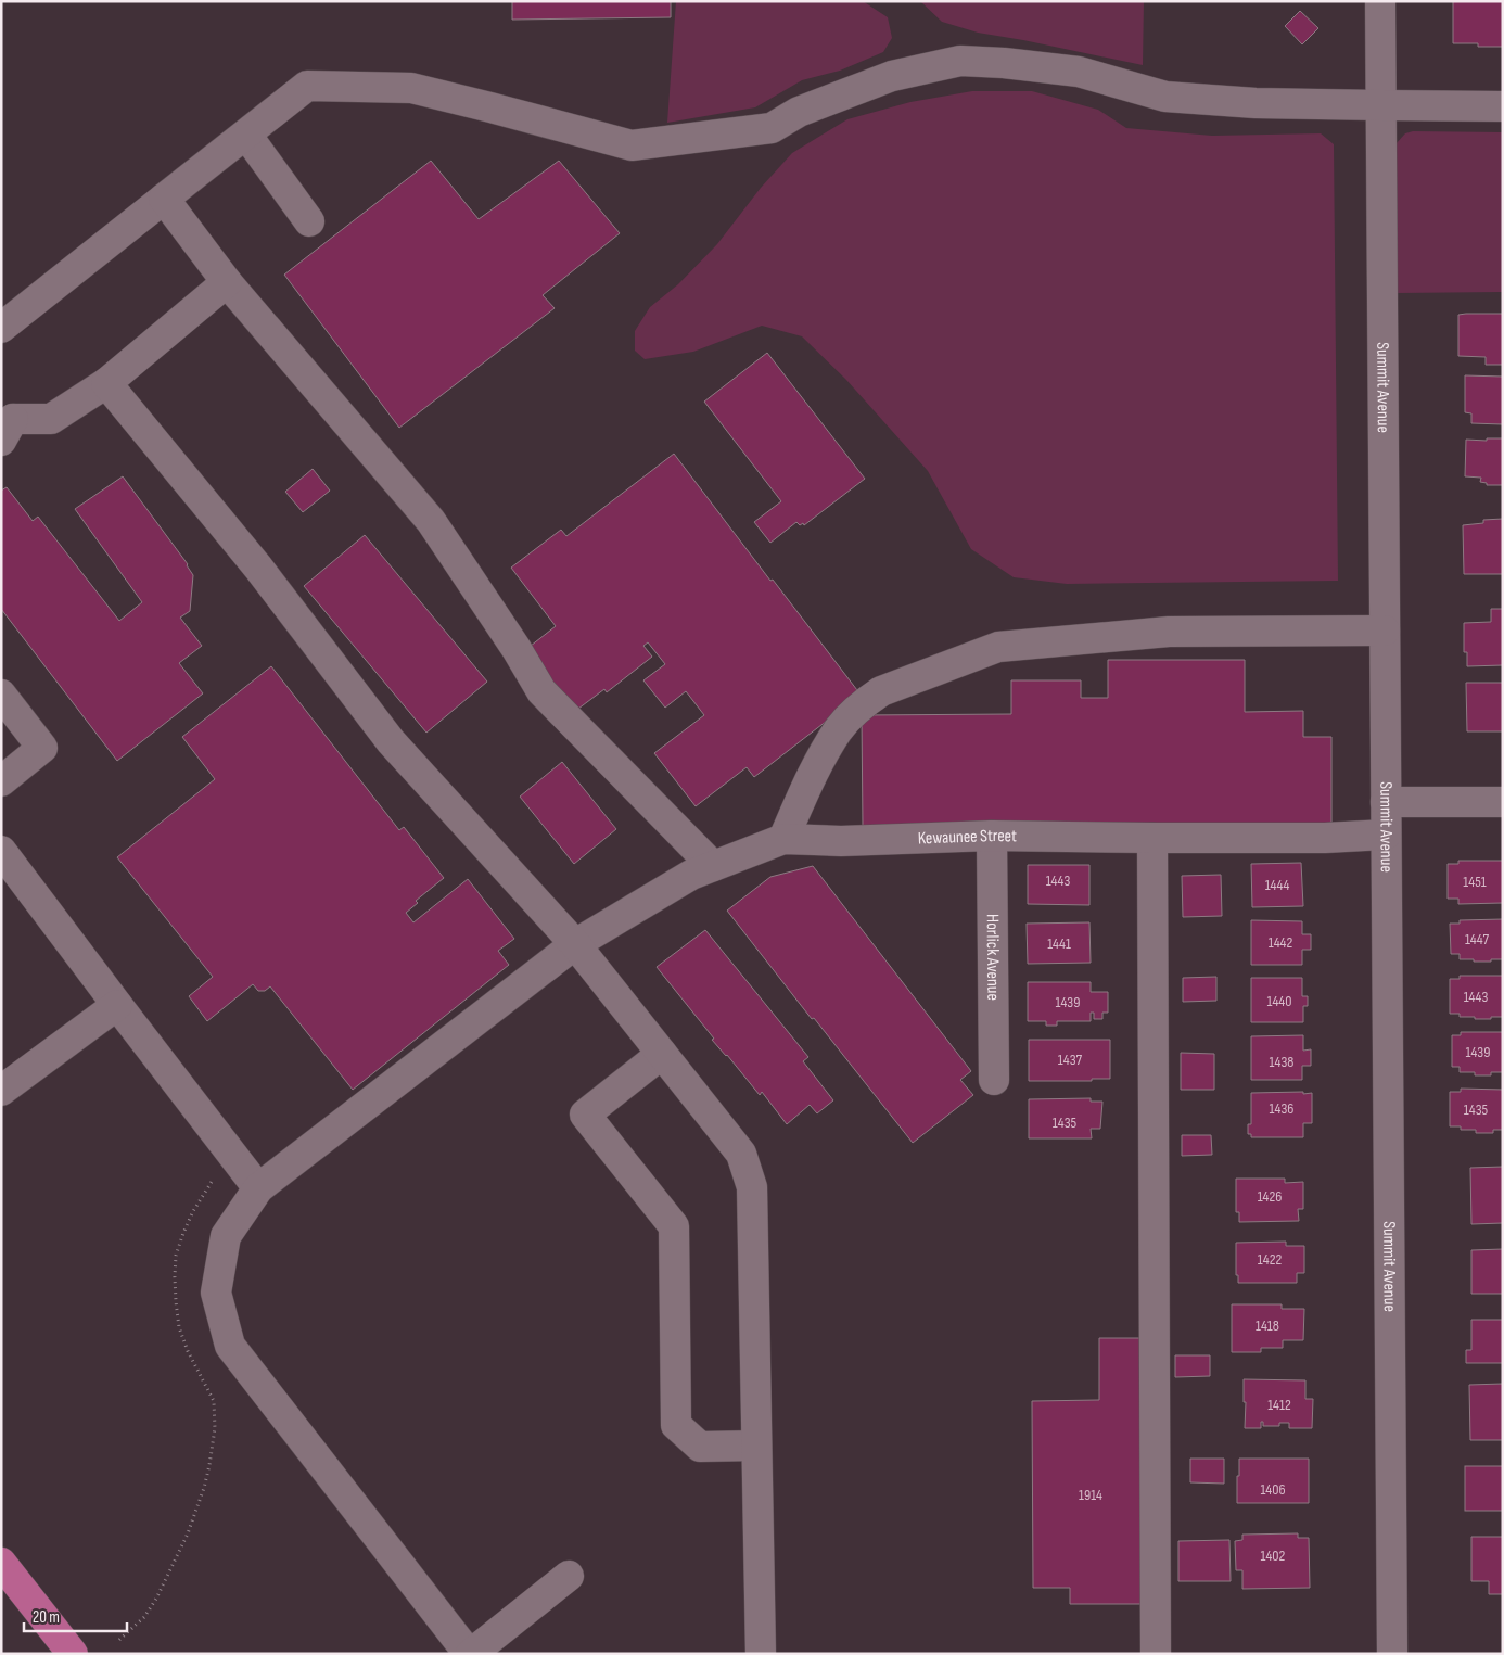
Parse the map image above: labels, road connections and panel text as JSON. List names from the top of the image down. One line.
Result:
{"streets":{"street":["Summit Avenue","Kewaunee Street","Horlick Avenue"]},"crossings":[["Summit Avenue","Kewaunee Street"],["Kewaunee Street","Horlick Avenue"]],"house_numbers":["1443","1451","1444","1447","1442","1441","1443","1440","1439","1439","1437","1438","1436","1435","1435","1426","1422","1418","1412","1406","1914","1402"],"scale_bar":"20 m"}
